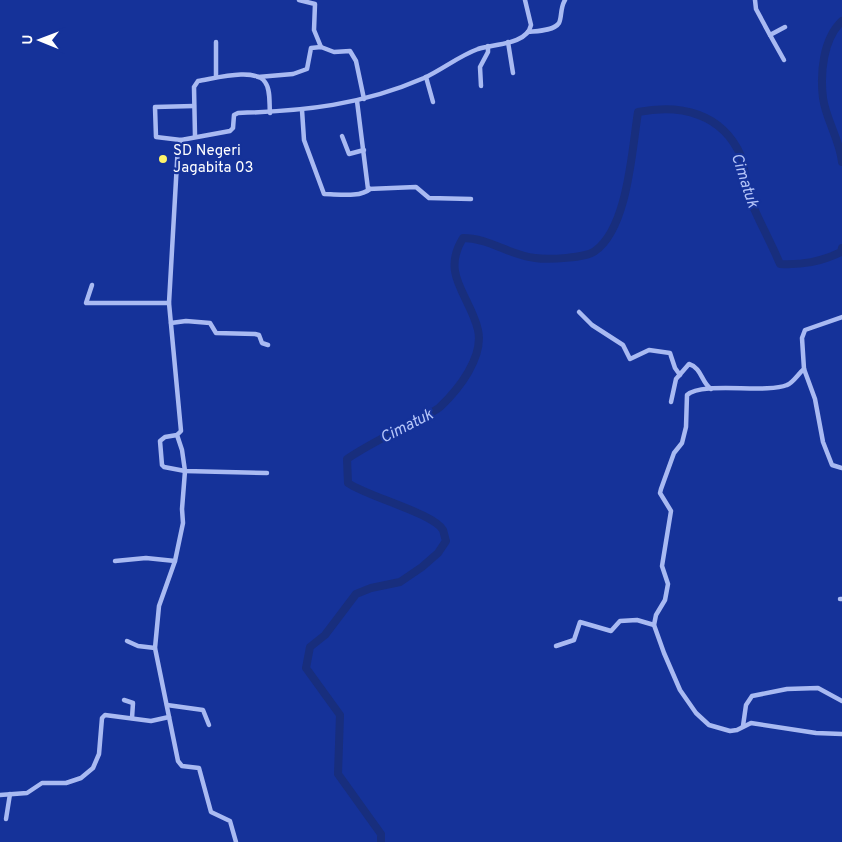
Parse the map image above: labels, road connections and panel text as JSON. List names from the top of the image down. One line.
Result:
{"water":["Cimatuk"],"places":["SD Negeri Jagabita 03"],"north":"left"}
